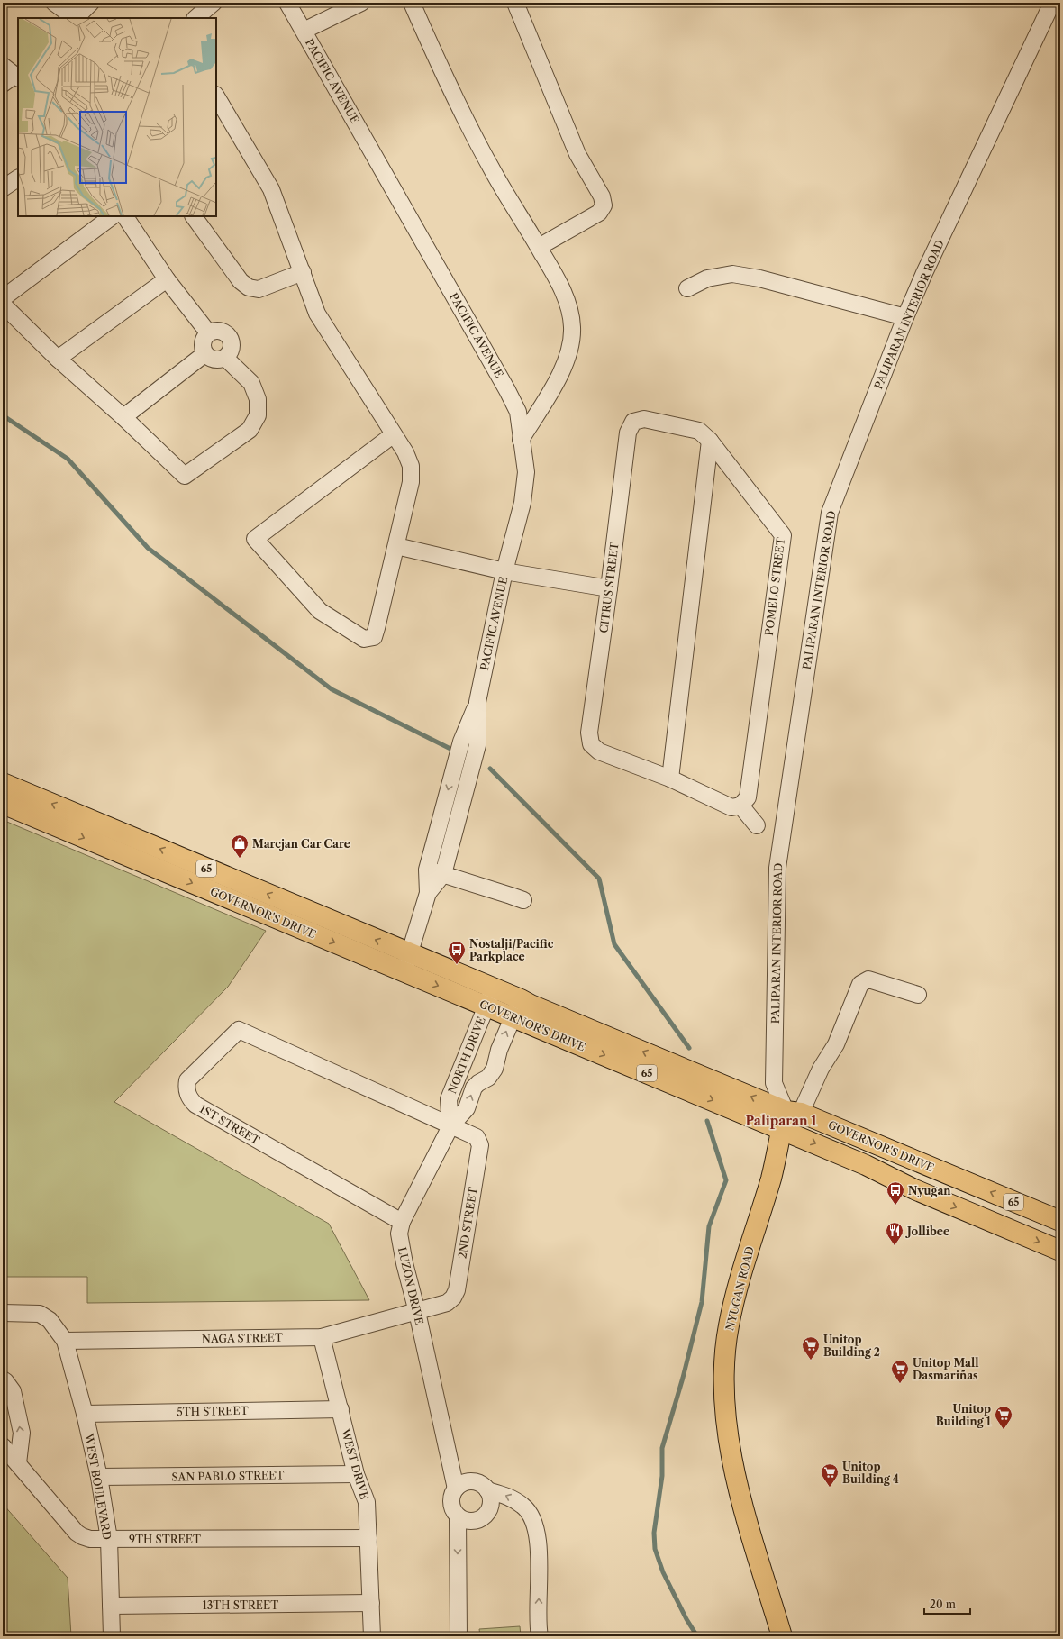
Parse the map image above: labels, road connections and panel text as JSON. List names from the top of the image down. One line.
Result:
{"streets":{"main road":["65","GOVERNOR'S DRIVE","NYUGAN ROAD"],"street":["PACIFIC AVENUE","PALIPARAN INTERIOR ROAD","POMELO STREET","CITRUS STREET","NORTH DRIVE","1ST STREET","2ND STREET","LUZON DRIVE","NAGA STREET","5TH STREET","WEST DRIVE","SAN PABLO STREET","WEST BOULEVARD","9TH STREET","13TH STREET"]},"crossings":[["PACIFIC AVENUE","GOVERNOR'S DRIVE"],["PALIPARAN INTERIOR ROAD","GOVERNOR'S DRIVE"],["PALIPARAN INTERIOR ROAD","NYUGAN ROAD"],["POMELO STREET","CITRUS STREET"],["GOVERNOR'S DRIVE","NORTH DRIVE"],["GOVERNOR'S DRIVE","NYUGAN ROAD"],["NORTH DRIVE","1ST STREET"],["NORTH DRIVE","2ND STREET"],["NORTH DRIVE","LUZON DRIVE"],["1ST STREET","2ND STREET"],["1ST STREET","LUZON DRIVE"],["2ND STREET","LUZON DRIVE"],["2ND STREET","NAGA STREET"],["LUZON DRIVE","NAGA STREET"],["NAGA STREET","WEST DRIVE"],["NAGA STREET","WEST BOULEVARD"],["5TH STREET","WEST DRIVE"],["5TH STREET","WEST BOULEVARD"],["WEST DRIVE","SAN PABLO STREET"],["WEST DRIVE","9TH STREET"],["WEST DRIVE","13TH STREET"],["SAN PABLO STREET","WEST BOULEVARD"],["WEST BOULEVARD","9TH STREET"],["WEST BOULEVARD","13TH STREET"]],"districts":["Paliparan 1"],"places":{"shop":["Marcjan Car Care"],"bus stop":["Nostalji/Pacific Parkplace","Nyugan"],"restaurant":["Jollibee"],"supermarket":["Unitop Building 2","Unitop Mall Dasmariñas","Unitop Building 1","Unitop Building 4"]},"scale_bar":"20 m"}
